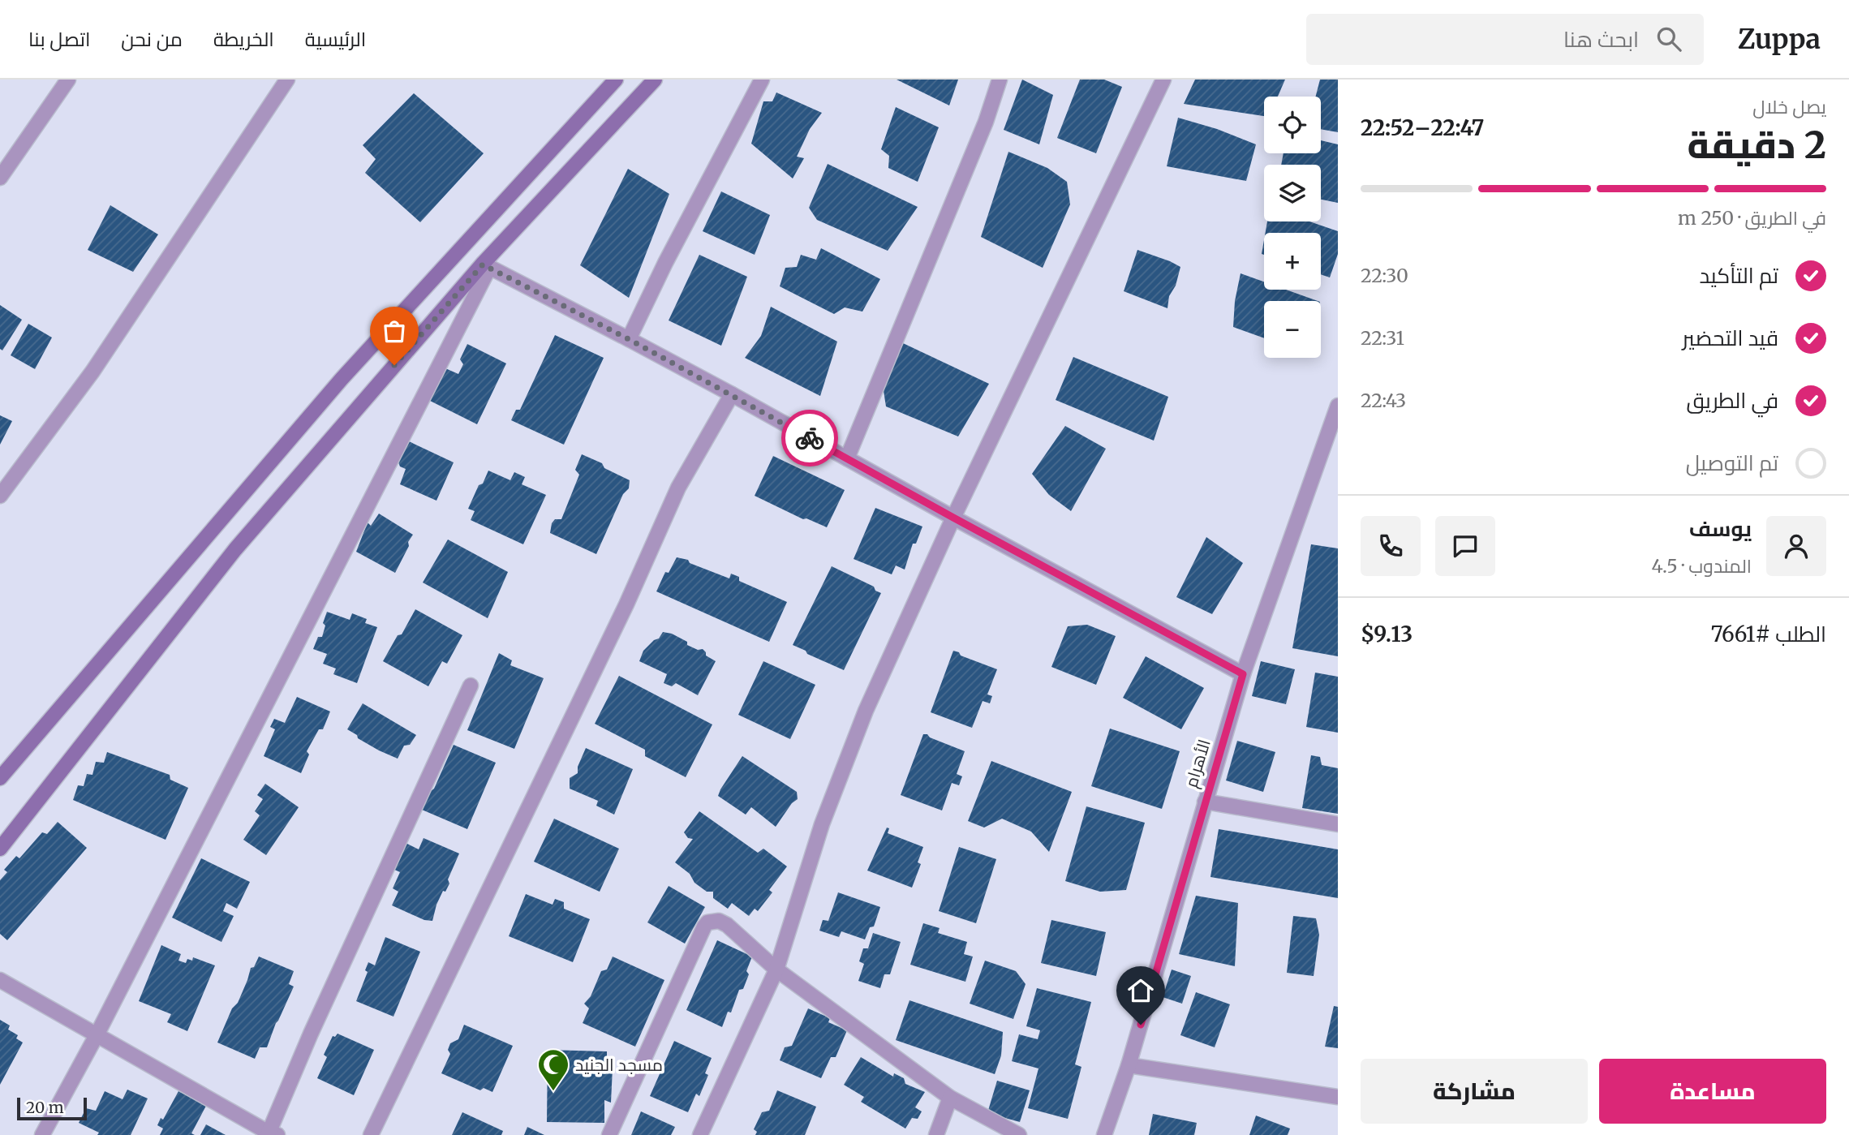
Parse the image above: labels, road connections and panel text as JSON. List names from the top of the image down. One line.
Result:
{"streets":{"street":["الأهرام"]},"places":{"mosque":["مسجد الجنيد"]},"scale_bar":"20 m","page":{"header":"Zuppa","search":"ابحث هنا","nav":["الرئيسية","الخريطة","من نحن","اتصل بنا"],"heading":["2 دقيقة","يصل خلال","22:47–22:52"],"panel":["يوسف","المندوب · 4.5","الطلب #7661","$9.13"],"map_buttons":["+","−"],"bar":"في الطريق · 250 m","list":[["تم التأكيد","22:30"],["قيد التحضير","22:31"],["في الطريق","22:43"],"تم التوصيل"],"buttons":["مساعدة","مشاركة"],"scale":"20 m"}}
